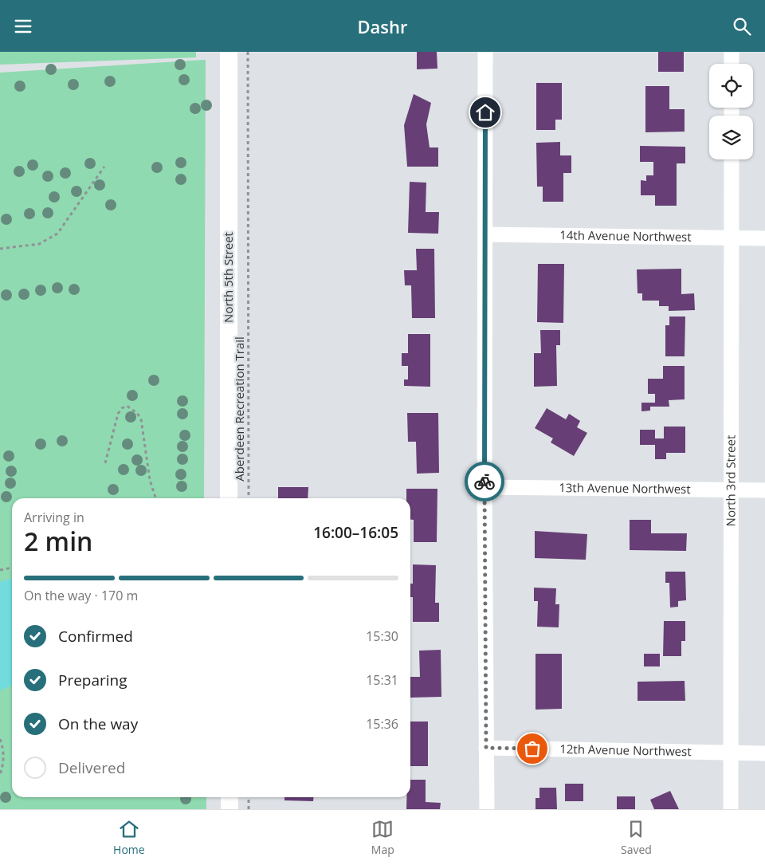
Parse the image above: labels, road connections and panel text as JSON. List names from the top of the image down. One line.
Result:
{"streets":{"street":["14th Avenue Northwest","North 5th Street","North 3rd Street","13th Avenue Northwest","12th Avenue Northwest"],"path":["Aberdeen Recreation Trail"]},"crossings":[["14th Avenue Northwest","North 3rd Street"],["North 3rd Street","13th Avenue Northwest"],["North 3rd Street","12th Avenue Northwest"]],"page":{"header":"Dashr","heading":["2 min","Arriving in","16:00–16:05"],"bar":"On the way · 170 m","list":[["Confirmed","15:30"],["Preparing","15:31"],["On the way","15:36"],"Delivered"],"tabs":["Home","Map","Saved"]}}
